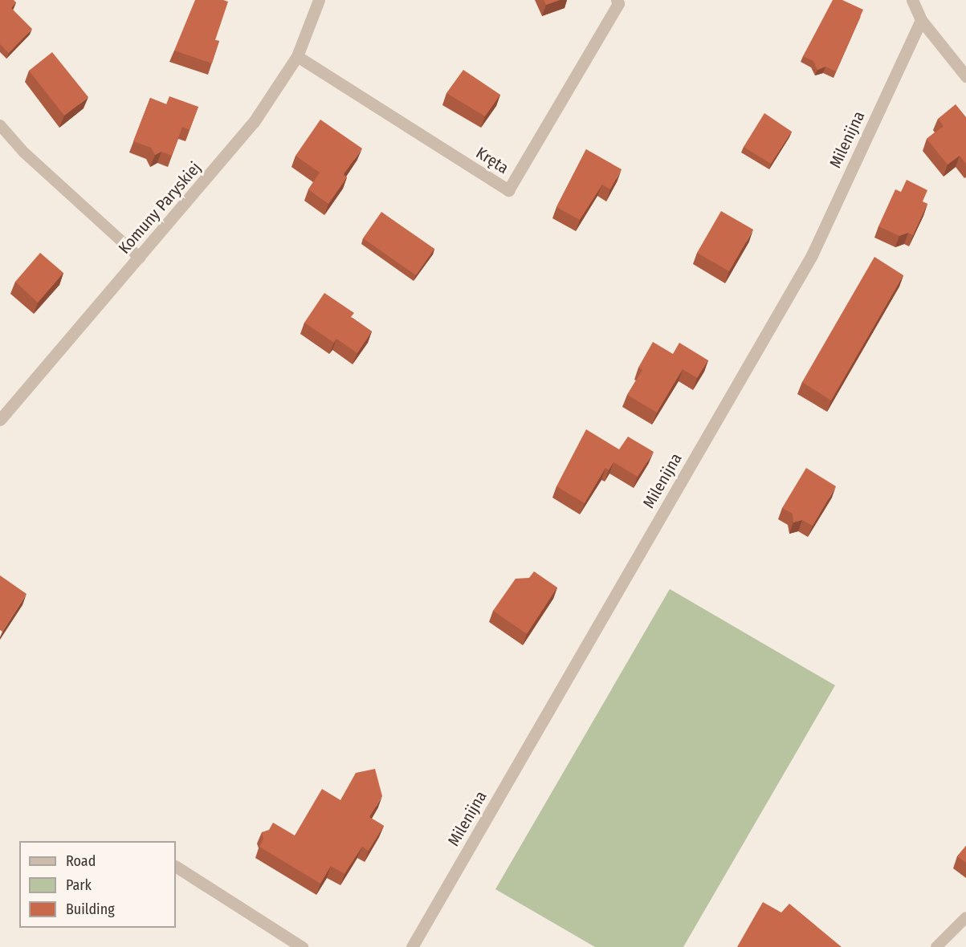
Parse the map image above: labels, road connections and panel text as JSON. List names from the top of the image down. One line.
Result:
{"streets":{"street":["Milenijna","Kręta","Komuny Paryskiej"]},"crossings":[["Kręta","Komuny Paryskiej"]],"legend":["Road","Park","Building"]}
